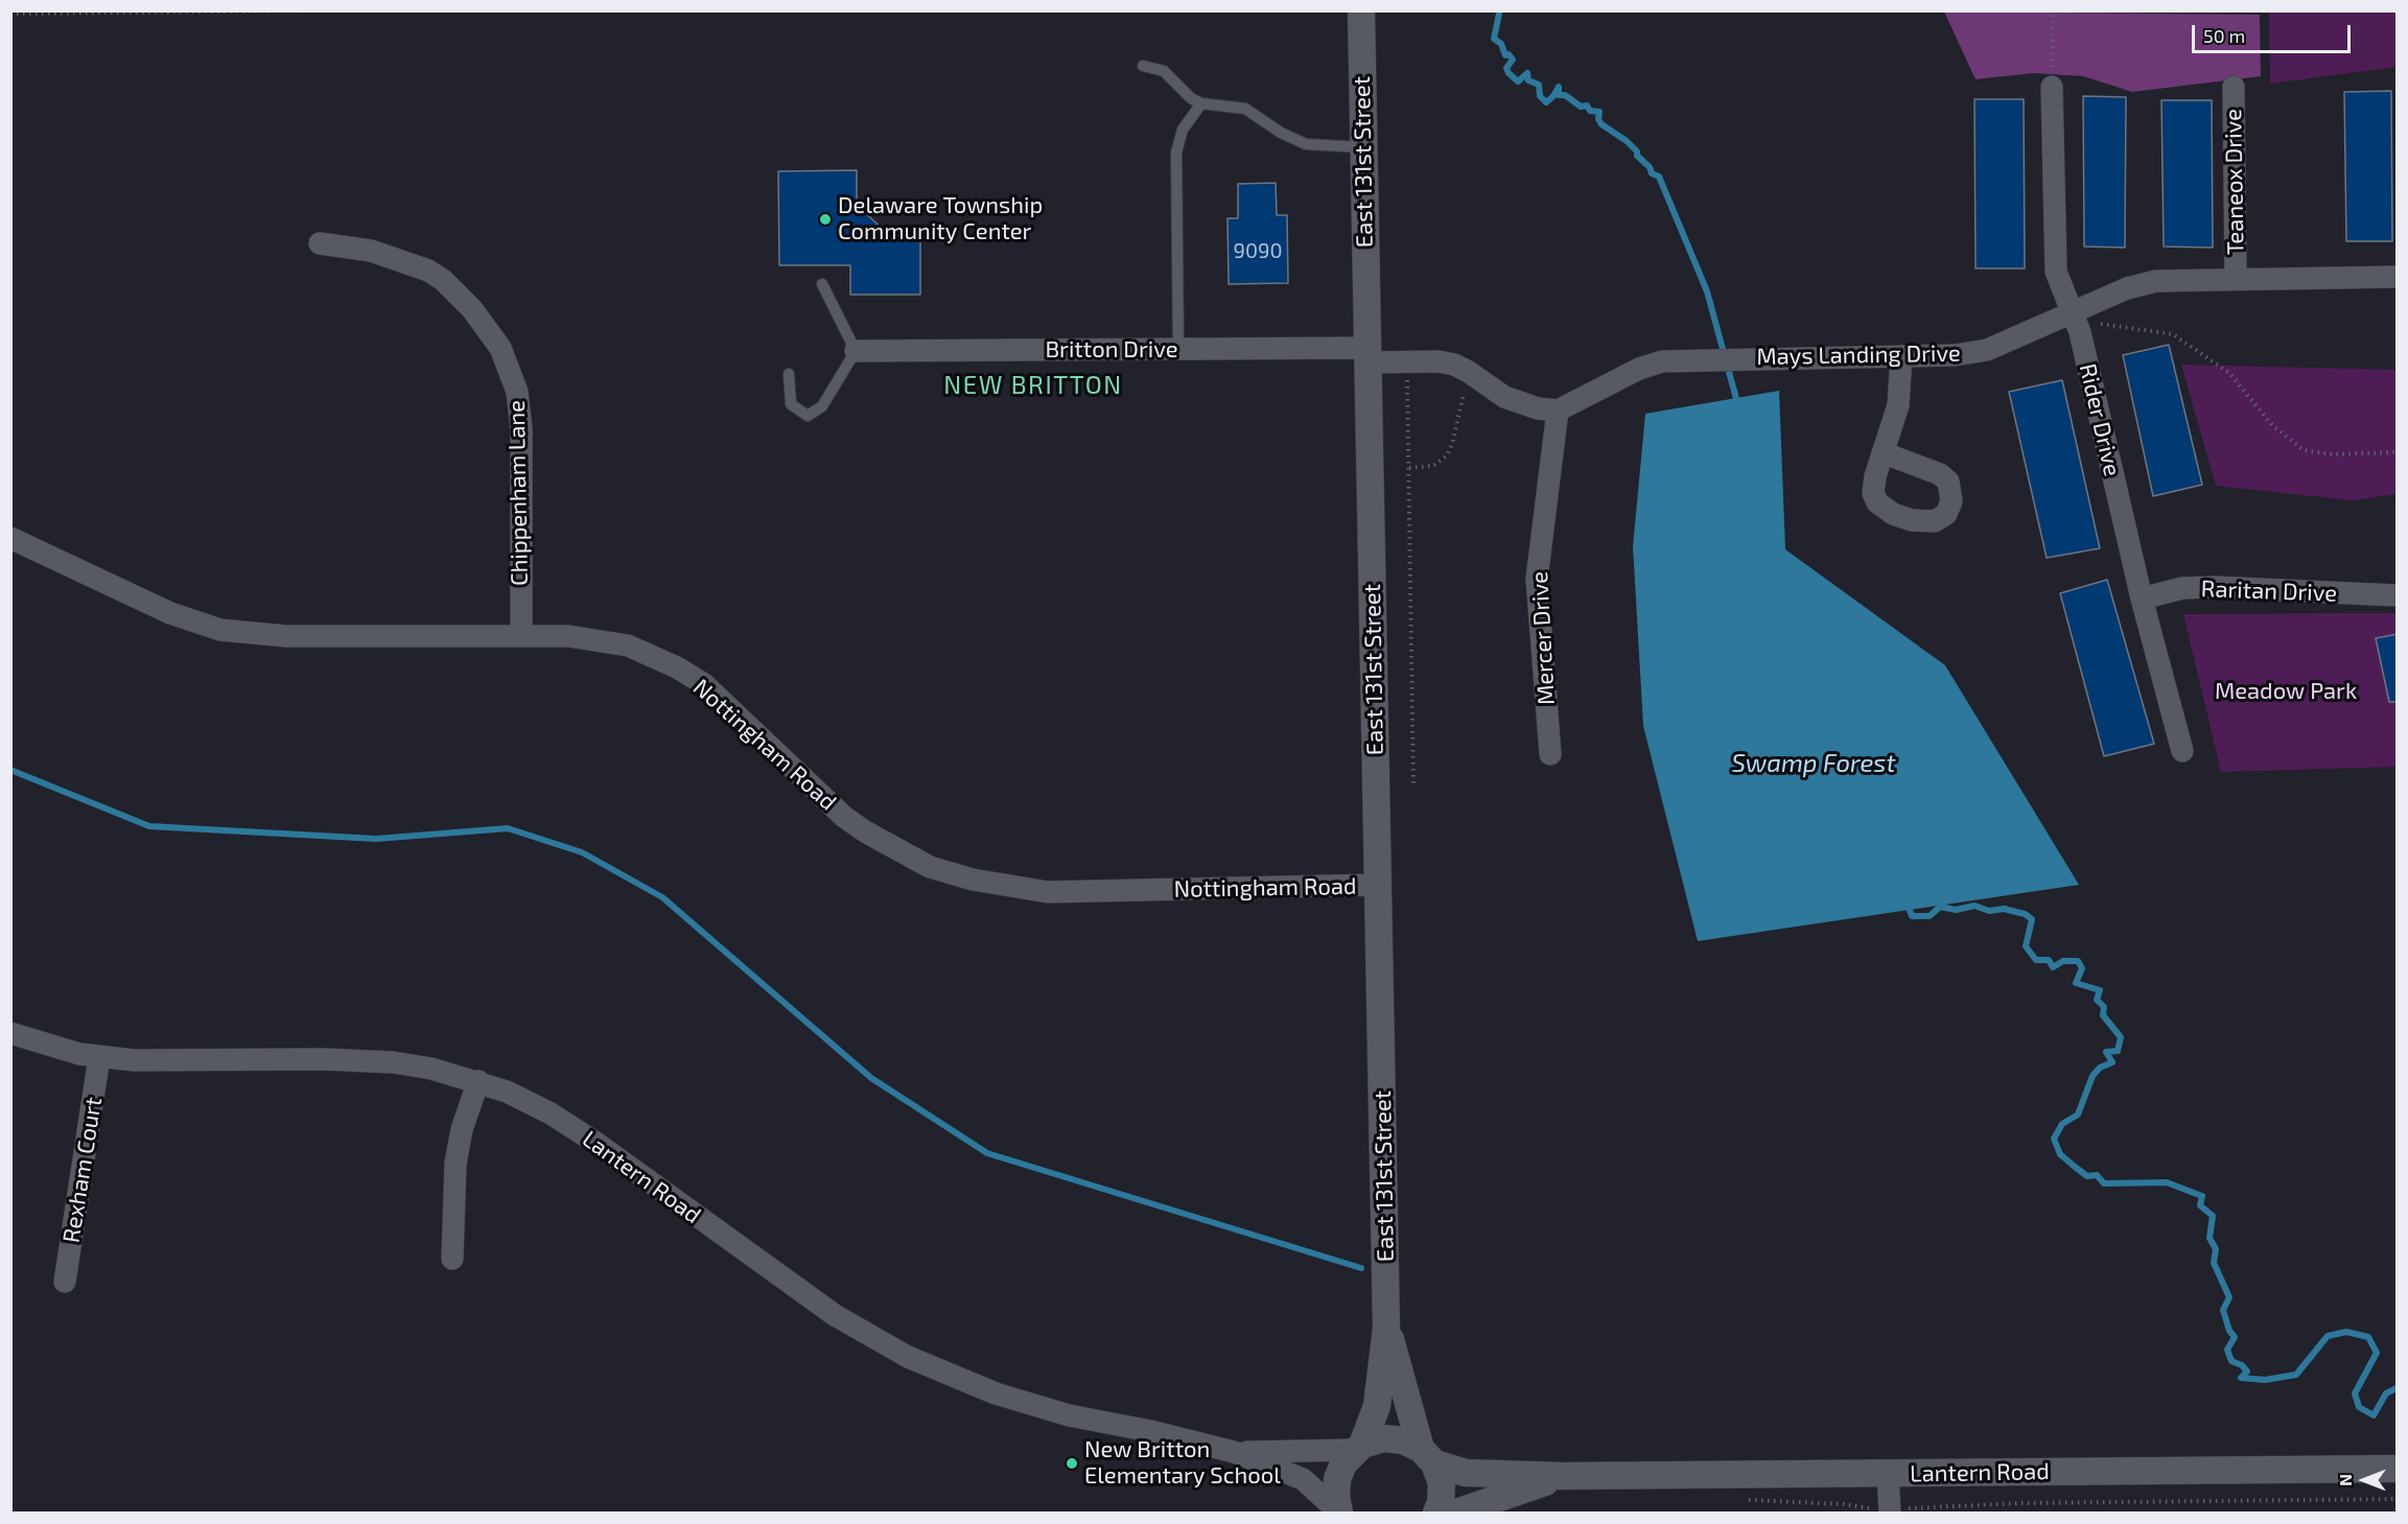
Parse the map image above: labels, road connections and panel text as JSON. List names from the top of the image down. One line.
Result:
{"streets":{"street":["East 131st Street","Teaneox Drive","Britton Drive","Mays Landing Drive","Rider Drive","Chippenham Lane","Raritan Drive","Mercer Drive","Nottingham Road","Rexham Court","Lantern Road"]},"crossings":[["East 131st Street","Britton Drive"],["East 131st Street","Nottingham Road"],["East 131st Street","Lantern Road"],["Teaneox Drive","Mays Landing Drive"],["Mays Landing Drive","Rider Drive"],["Mays Landing Drive","Mercer Drive"],["Rider Drive","Raritan Drive"],["Chippenham Lane","Nottingham Road"],["Rexham Court","Lantern Road"]],"districts":["NEW BRITTON"],"water":["Swamp Forest"],"parks":["Meadow Park"],"places":["Delaware Township Community Center","New Britton Elementary School"],"house_numbers":["9090"],"scale_bar":"50 m","north":"left"}
